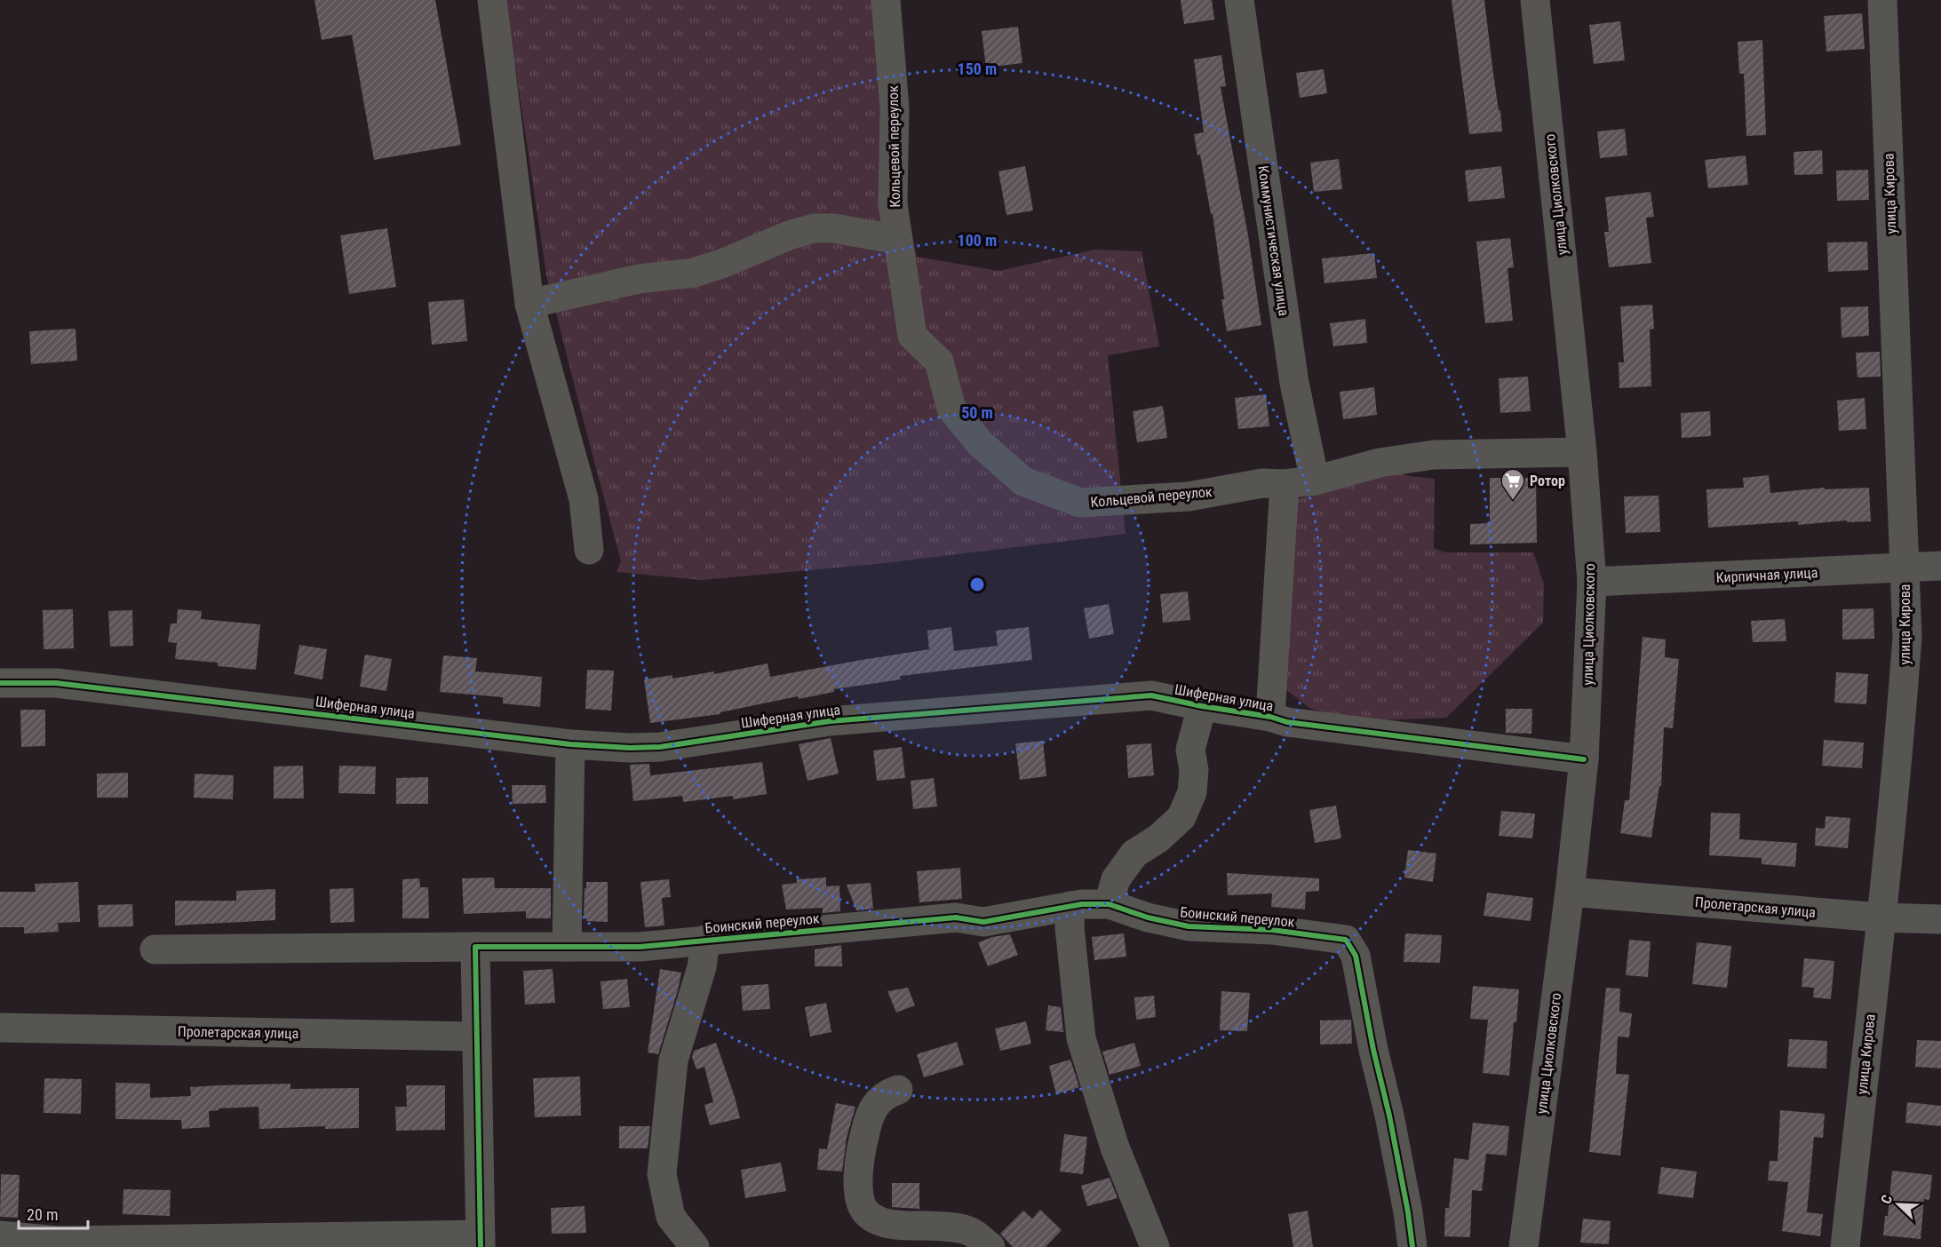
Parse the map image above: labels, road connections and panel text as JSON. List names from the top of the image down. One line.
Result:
{"streets":{"street":["Кольцевой переулок","улица Кирова","улица Циолковского","Коммунистическая улица","Кирпичная улица","Шиферная улица","Пролетарская улица","Боинский переулок"]},"crossings":[["Кольцевой переулок","улица Циолковского"],["Кольцевой переулок","Коммунистическая улица"],["улица Кирова","Кирпичная улица"],["улица Кирова","Пролетарская улица"],["улица Циолковского","Кирпичная улица"],["улица Циолковского","Шиферная улица"],["улица Циолковского","Пролетарская улица"]],"places":{"supermarket":["Poтор"]},"scale_bar":"20 m","north":"top left","rings":["150 m","100 m","50 m"]}
